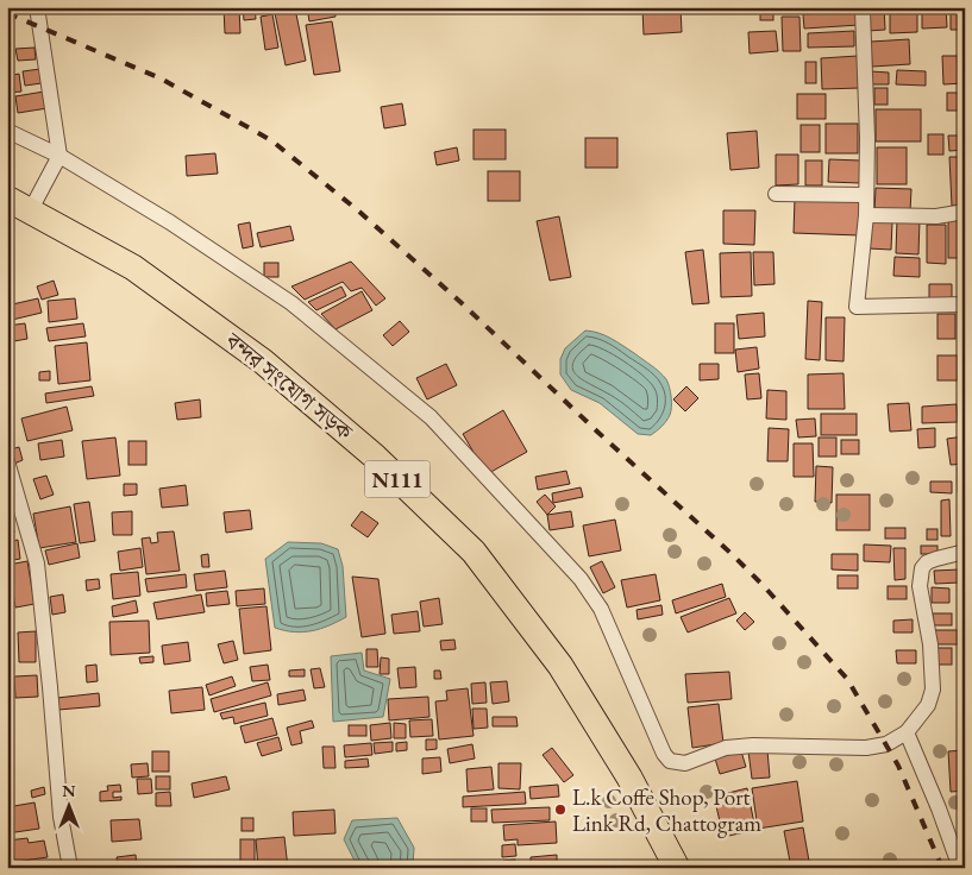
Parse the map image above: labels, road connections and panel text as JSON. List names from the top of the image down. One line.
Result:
{"streets":{"highway":["বন্দর সংযোগ সড়ক","N111"]},"places":["L.k Coffe Shop, Port Link Rd, Chattogram"],"north":"top"}
